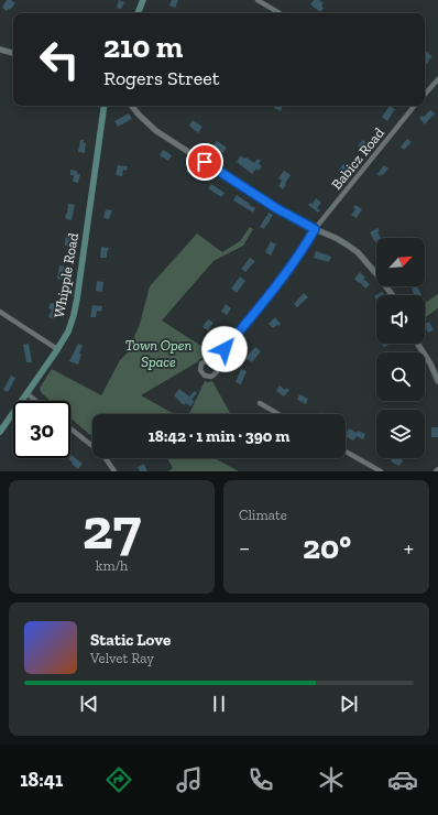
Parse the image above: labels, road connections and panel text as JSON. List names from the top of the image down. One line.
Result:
{"streets":{"main road":["Whipple Road"],"street":["Babicz Road"]},"parks":["Town Open Space"],"north":"top right","page":{"turn":["210 m","Rogers Street"],"limit":"30","trip":"18:42 · 1 min · 390 m","tile":[["27","km/h"],"Climate"],"heat":["−","20°","+"],"song":["Static Love","Velvet Ray"],"tabs":"18:41"}}
